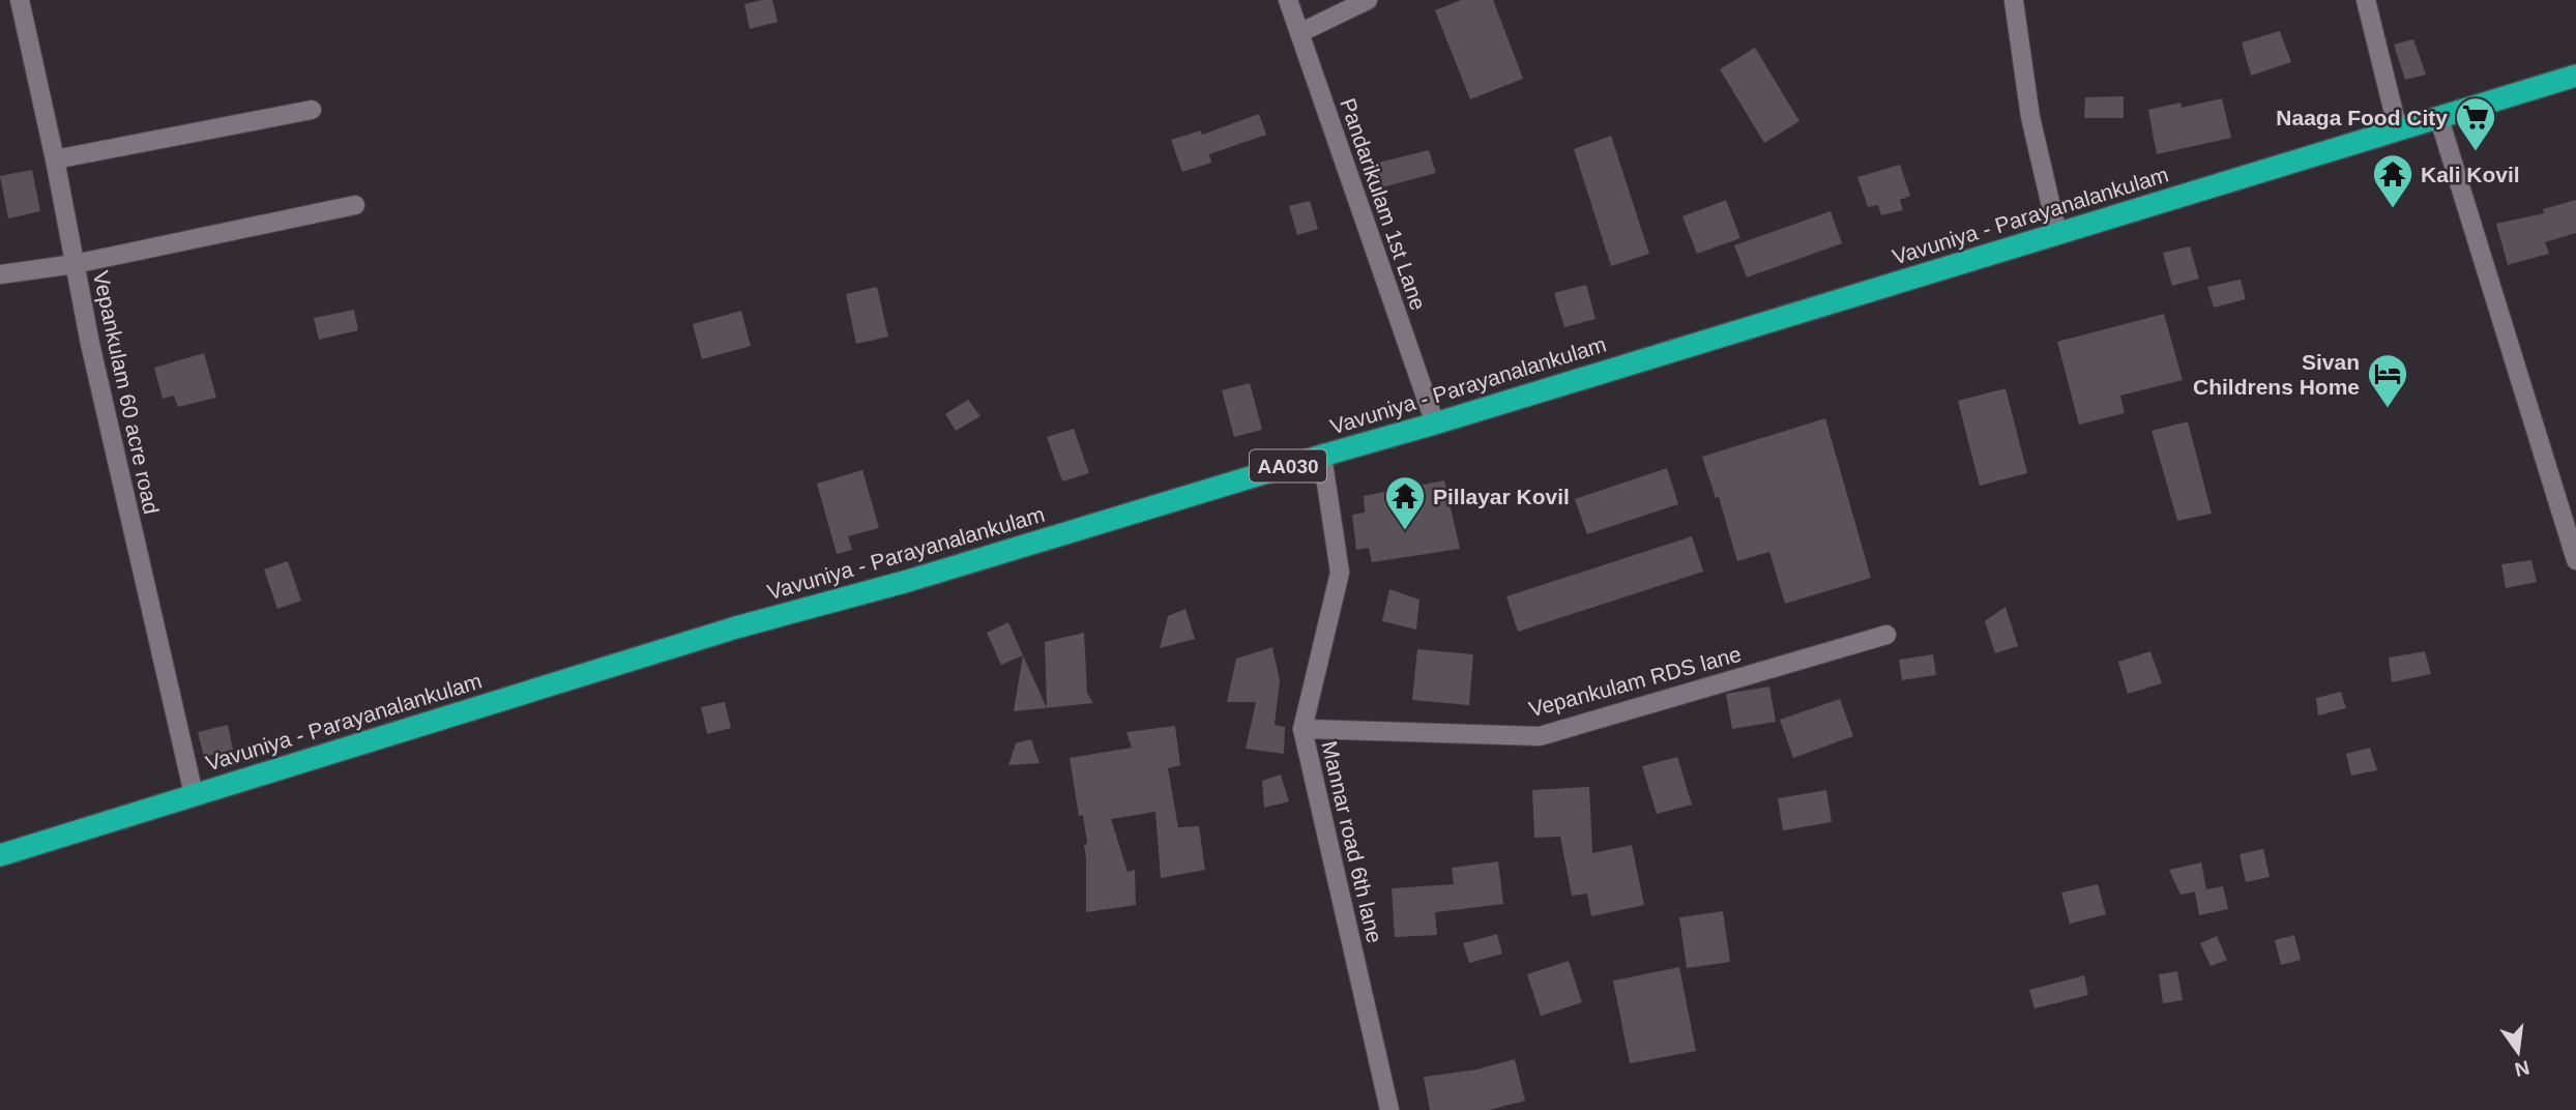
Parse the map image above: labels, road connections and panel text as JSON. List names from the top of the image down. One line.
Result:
{"streets":{"highway":["Vavuniya - Parayanalankulam","AA030"],"street":["Pandarikulam 1st Lane","Vepankulam 60 acre road","Vepankulam RDS lane","Mannar road 6th lane"]},"crossings":[["Pandarikulam 1st Lane","Vavuniya - Parayanalankulam"],["Vavuniya - Parayanalankulam","Vepankulam 60 acre road"],["Vavuniya - Parayanalankulam","Mannar road 6th lane"],["Vepankulam RDS lane","Mannar road 6th lane"]],"places":{"supermarket":["Naaga Food City"],"temple":["Kali Kovil","Pillayar Kovil"],"hotel":["Sivan Childrens Home"]},"north":"bottom"}
